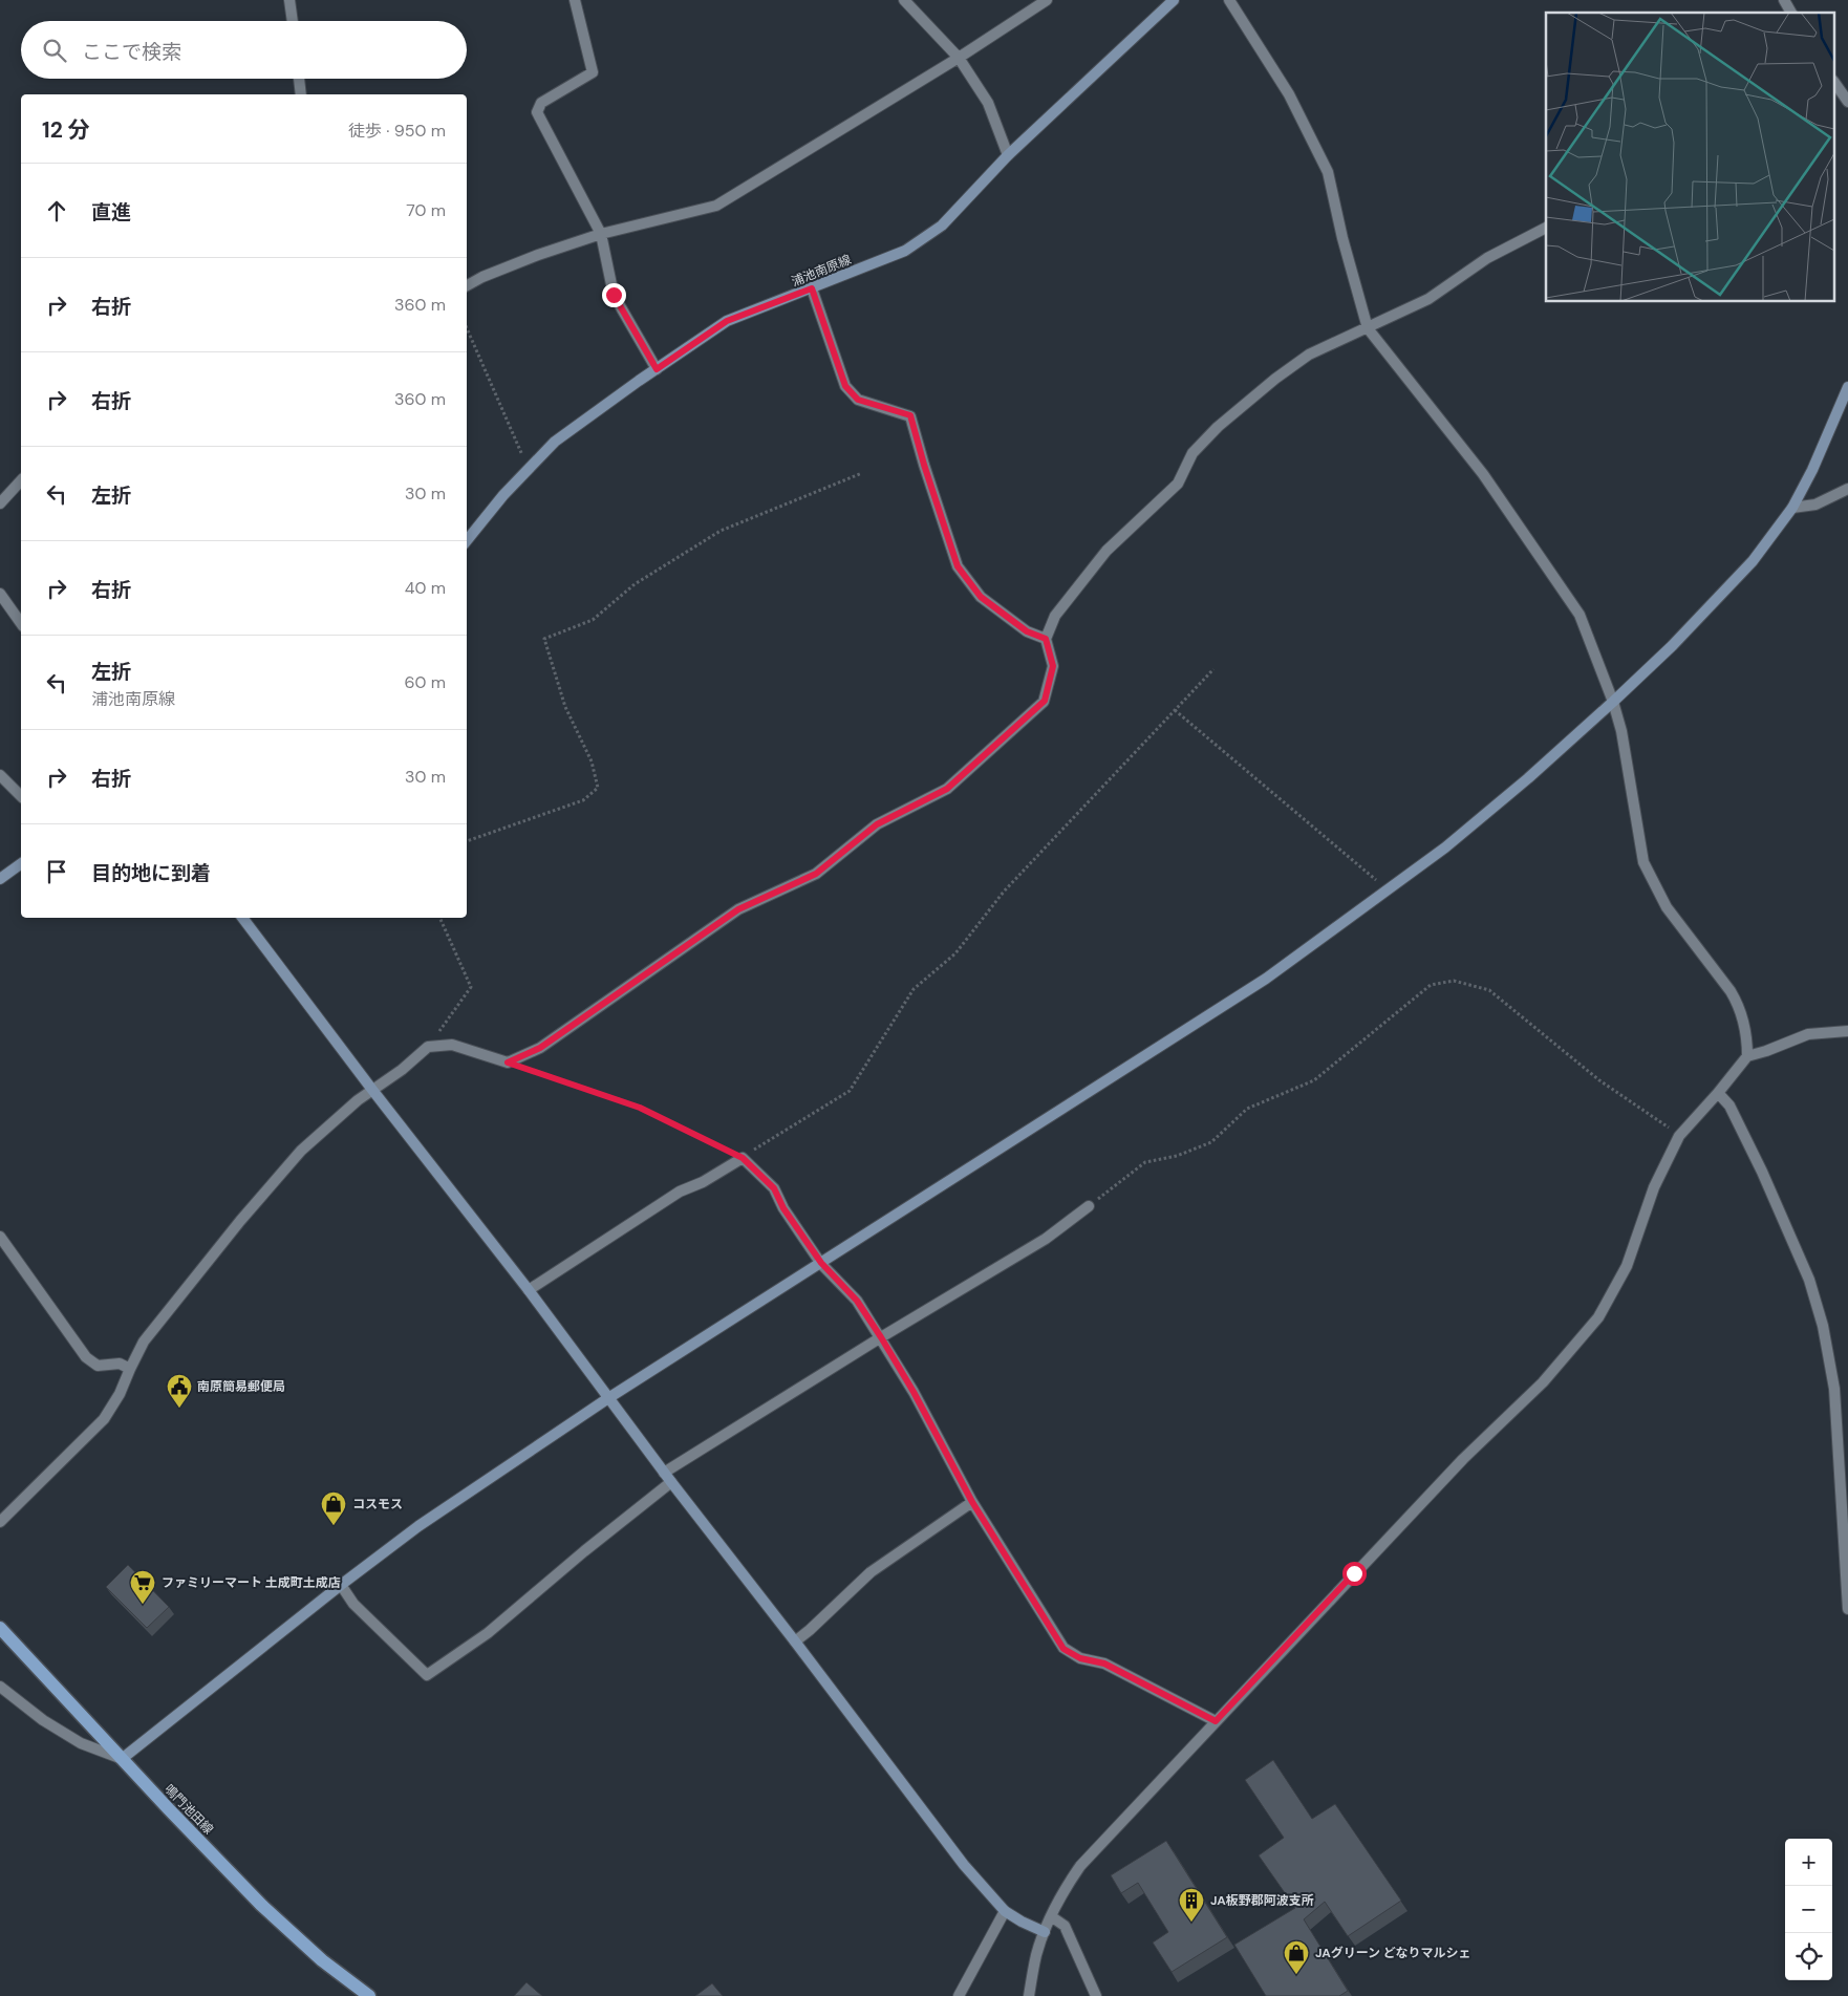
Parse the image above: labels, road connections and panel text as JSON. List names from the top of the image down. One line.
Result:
{"streets":{"main road":["鳴門池田線"],"street":["浦池南原線"]},"places":{"public building":["南原簡易郵便局"],"shop":["コスモス","JAグリーン どなりマルシェ"],"supermarket":["ファミリーマート 土成町土成店"],"building":["JA板野郡阿波支所"]},"page":{"search":"ここで検索","heading":["12 分","徒歩 · 950 m"],"list":[["直進","70 m"],["右折","360 m"],["右折","360 m"],["左折","30 m"],["右折","40 m"],["左折","浦池南原線","60 m"],["右折","30 m"],"目的地に到着"],"map_buttons":["+","−"]}}
